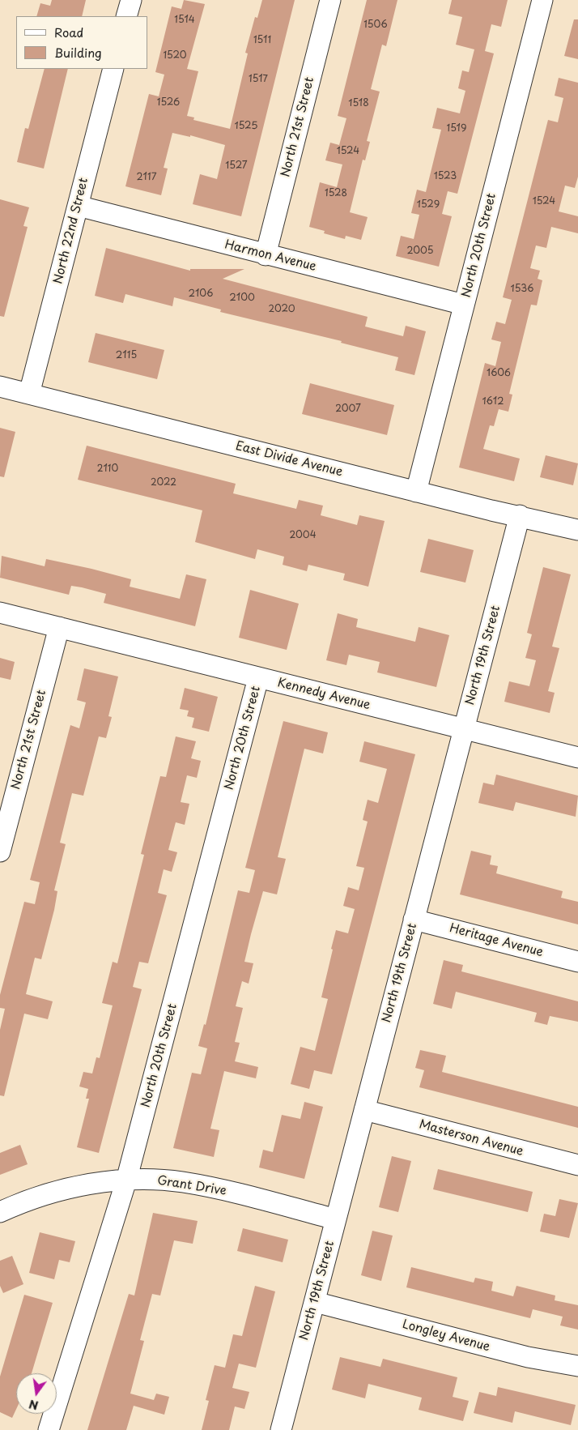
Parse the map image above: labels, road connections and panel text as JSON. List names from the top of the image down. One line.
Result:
{"streets":{"street":["North 21st Street","North 22nd Street","North 20th Street","Harmon Avenue","East Divide Avenue","North 19th Street","Kennedy Avenue","Heritage Avenue","Masterson Avenue","Grant Drive","Longley Avenue"]},"crossings":[["North 21st Street","Harmon Avenue"],["North 21st Street","Kennedy Avenue"],["North 22nd Street","Harmon Avenue"],["North 22nd Street","East Divide Avenue"],["North 20th Street","Harmon Avenue"],["North 20th Street","East Divide Avenue"],["North 20th Street","Kennedy Avenue"],["North 20th Street","Grant Drive"],["East Divide Avenue","North 19th Street"],["North 19th Street","Kennedy Avenue"],["North 19th Street","Heritage Avenue"],["North 19th Street","Masterson Avenue"],["North 19th Street","Grant Drive"],["North 19th Street","Longley Avenue"]],"house_numbers":["1514","1506","1511","1520","1517","1526","1518","1525","1519","1524","1527","1523","2117","1528","1524","1529","2005","1536","2106","2100","2020","2115","1606","1612","2007","2110","2022","2004"],"legend":["Road","Building"],"north":"bottom"}
